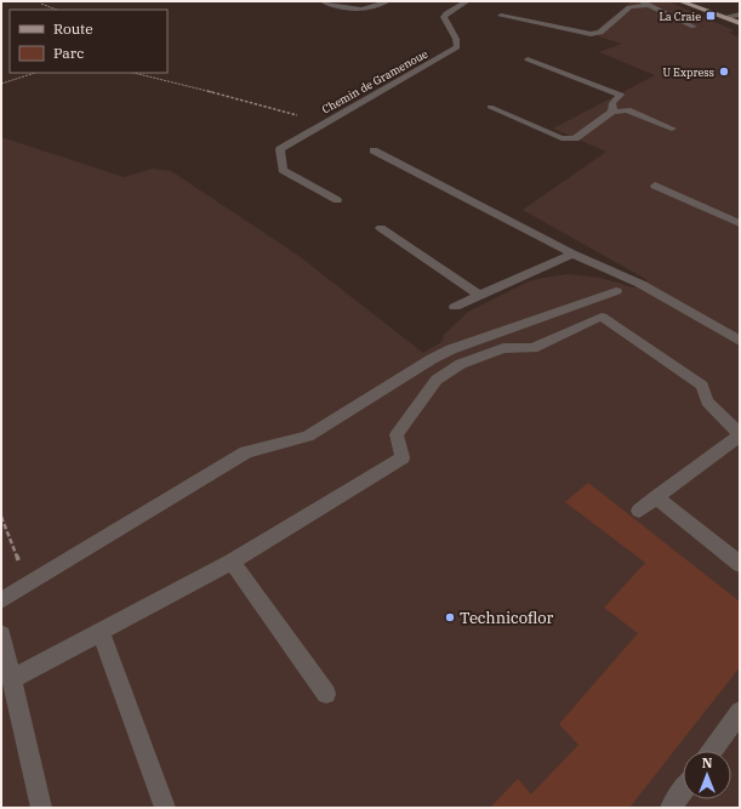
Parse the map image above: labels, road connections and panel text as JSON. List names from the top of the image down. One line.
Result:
{"streets":{"street":["Chemin de Gramenoue"]},"places":{"transit":["La Craie"],"other":["U Express","Technicoflor"]},"legend":["Route","Parc"],"north":"top"}
